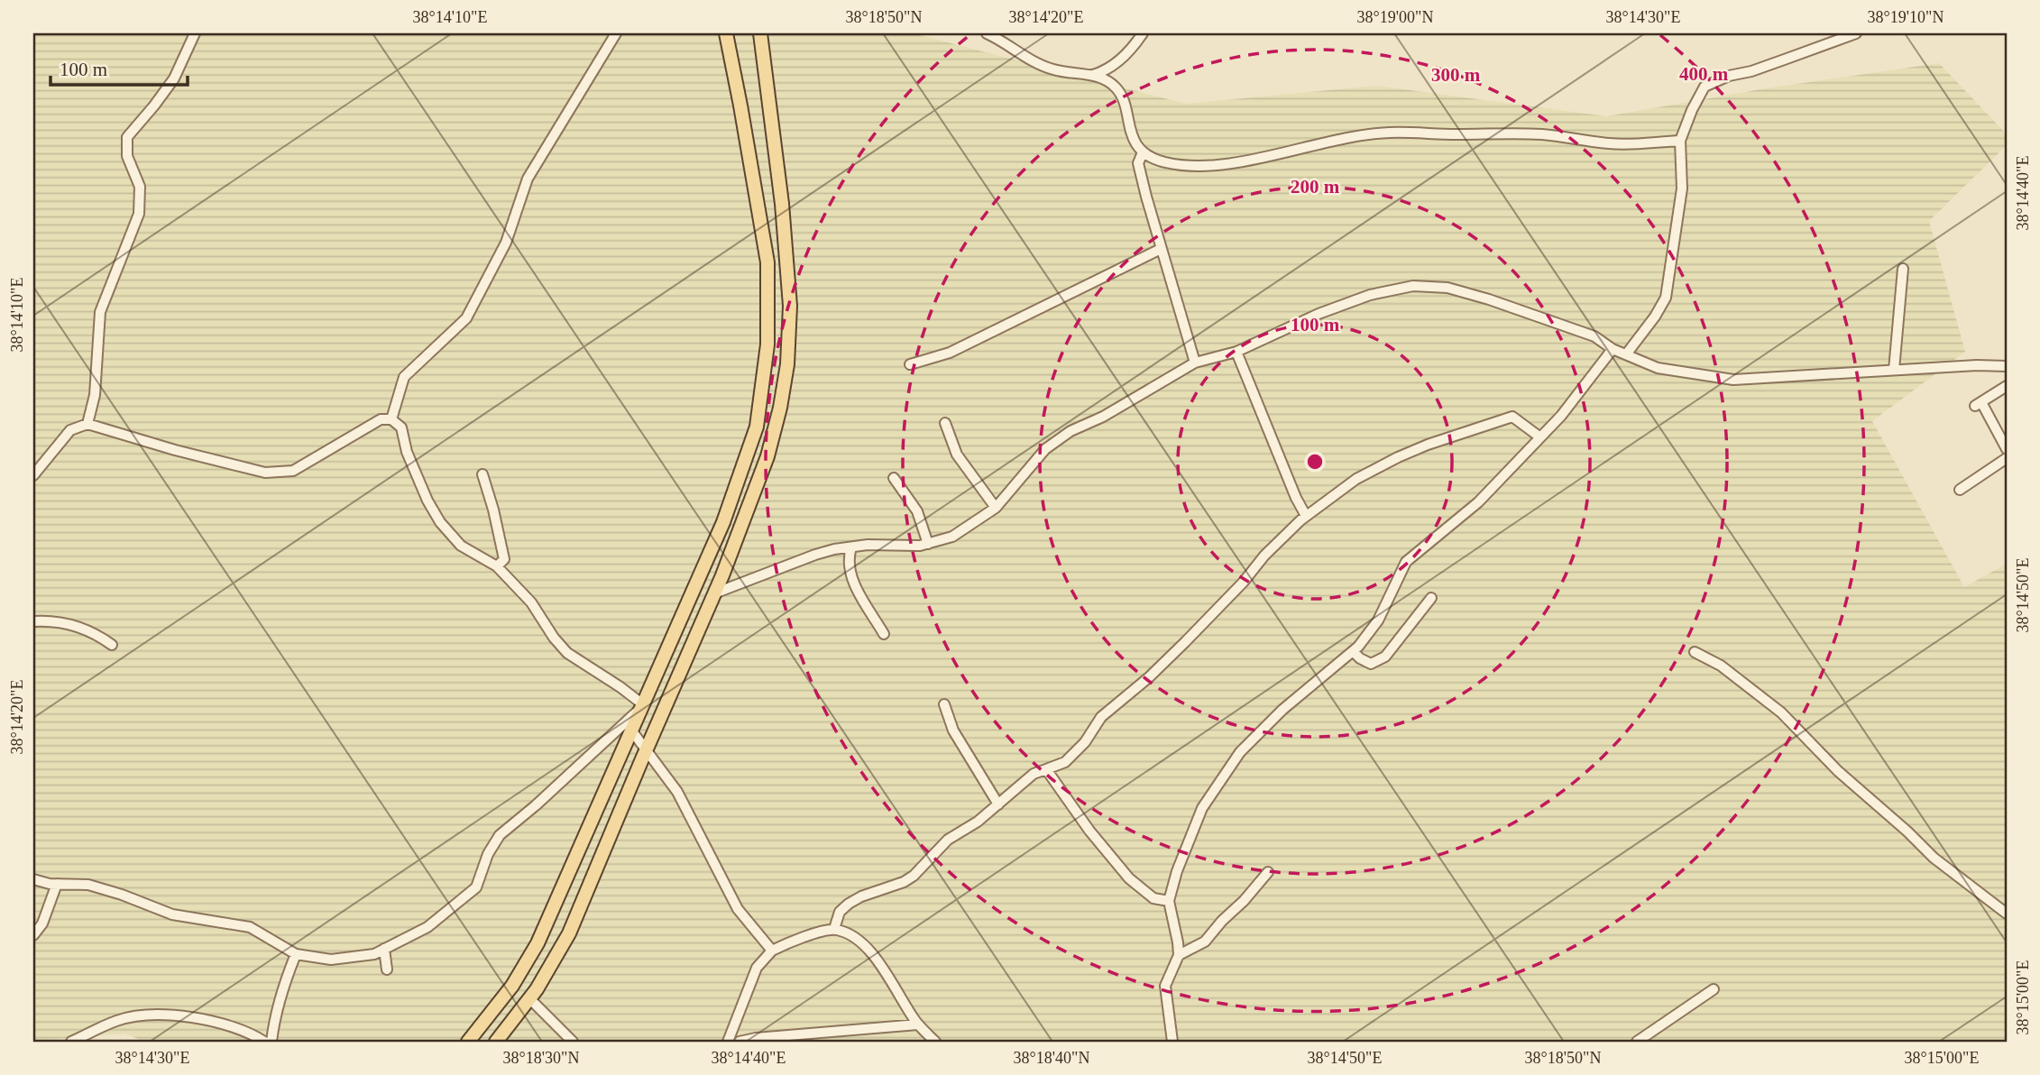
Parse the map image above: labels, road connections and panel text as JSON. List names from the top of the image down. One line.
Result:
{"scale_bar":"100 m","coordinates":["38°14'10\"E","38°18'50\"N","38°14'20\"E","38°19'00\"N","38°14'30\"E","38°19'10\"N","38°14'40\"E","38°14'50\"E","38°15'00\"E","38°18'30\"N","38°18'40\"N"],"rings":["400 m","300 m","200 m","100 m"]}
